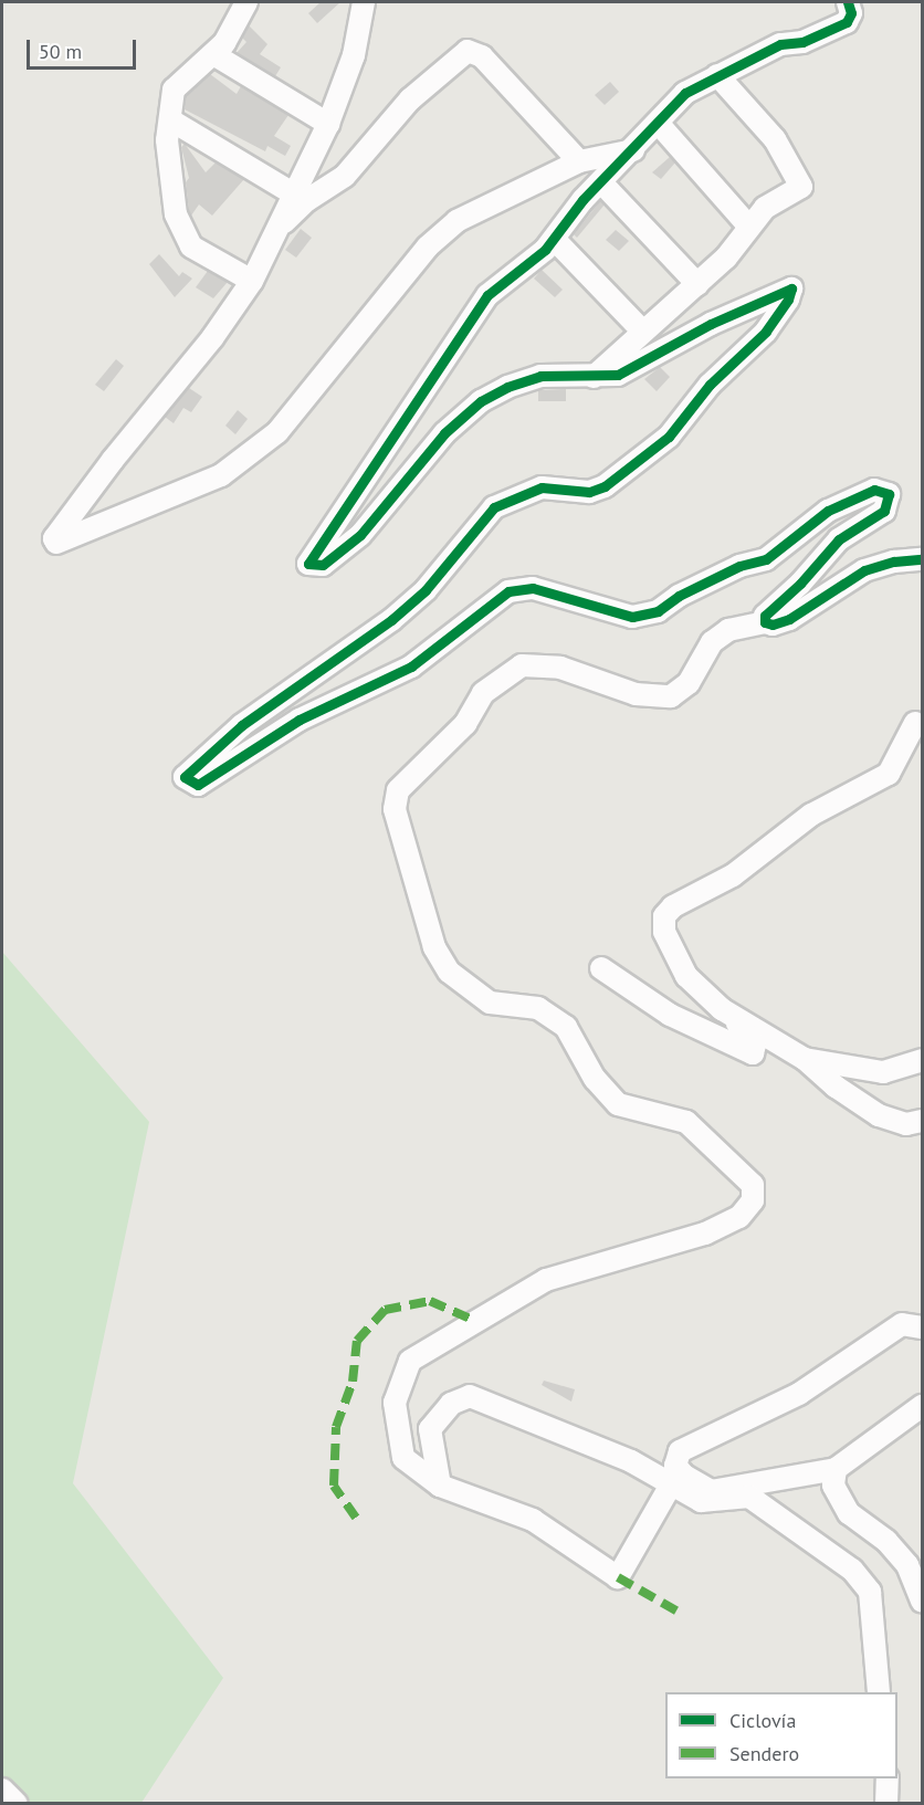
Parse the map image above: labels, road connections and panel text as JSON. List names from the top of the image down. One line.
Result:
{"legend":["Ciclovía","Sendero"],"scale_bar":"50 m"}
